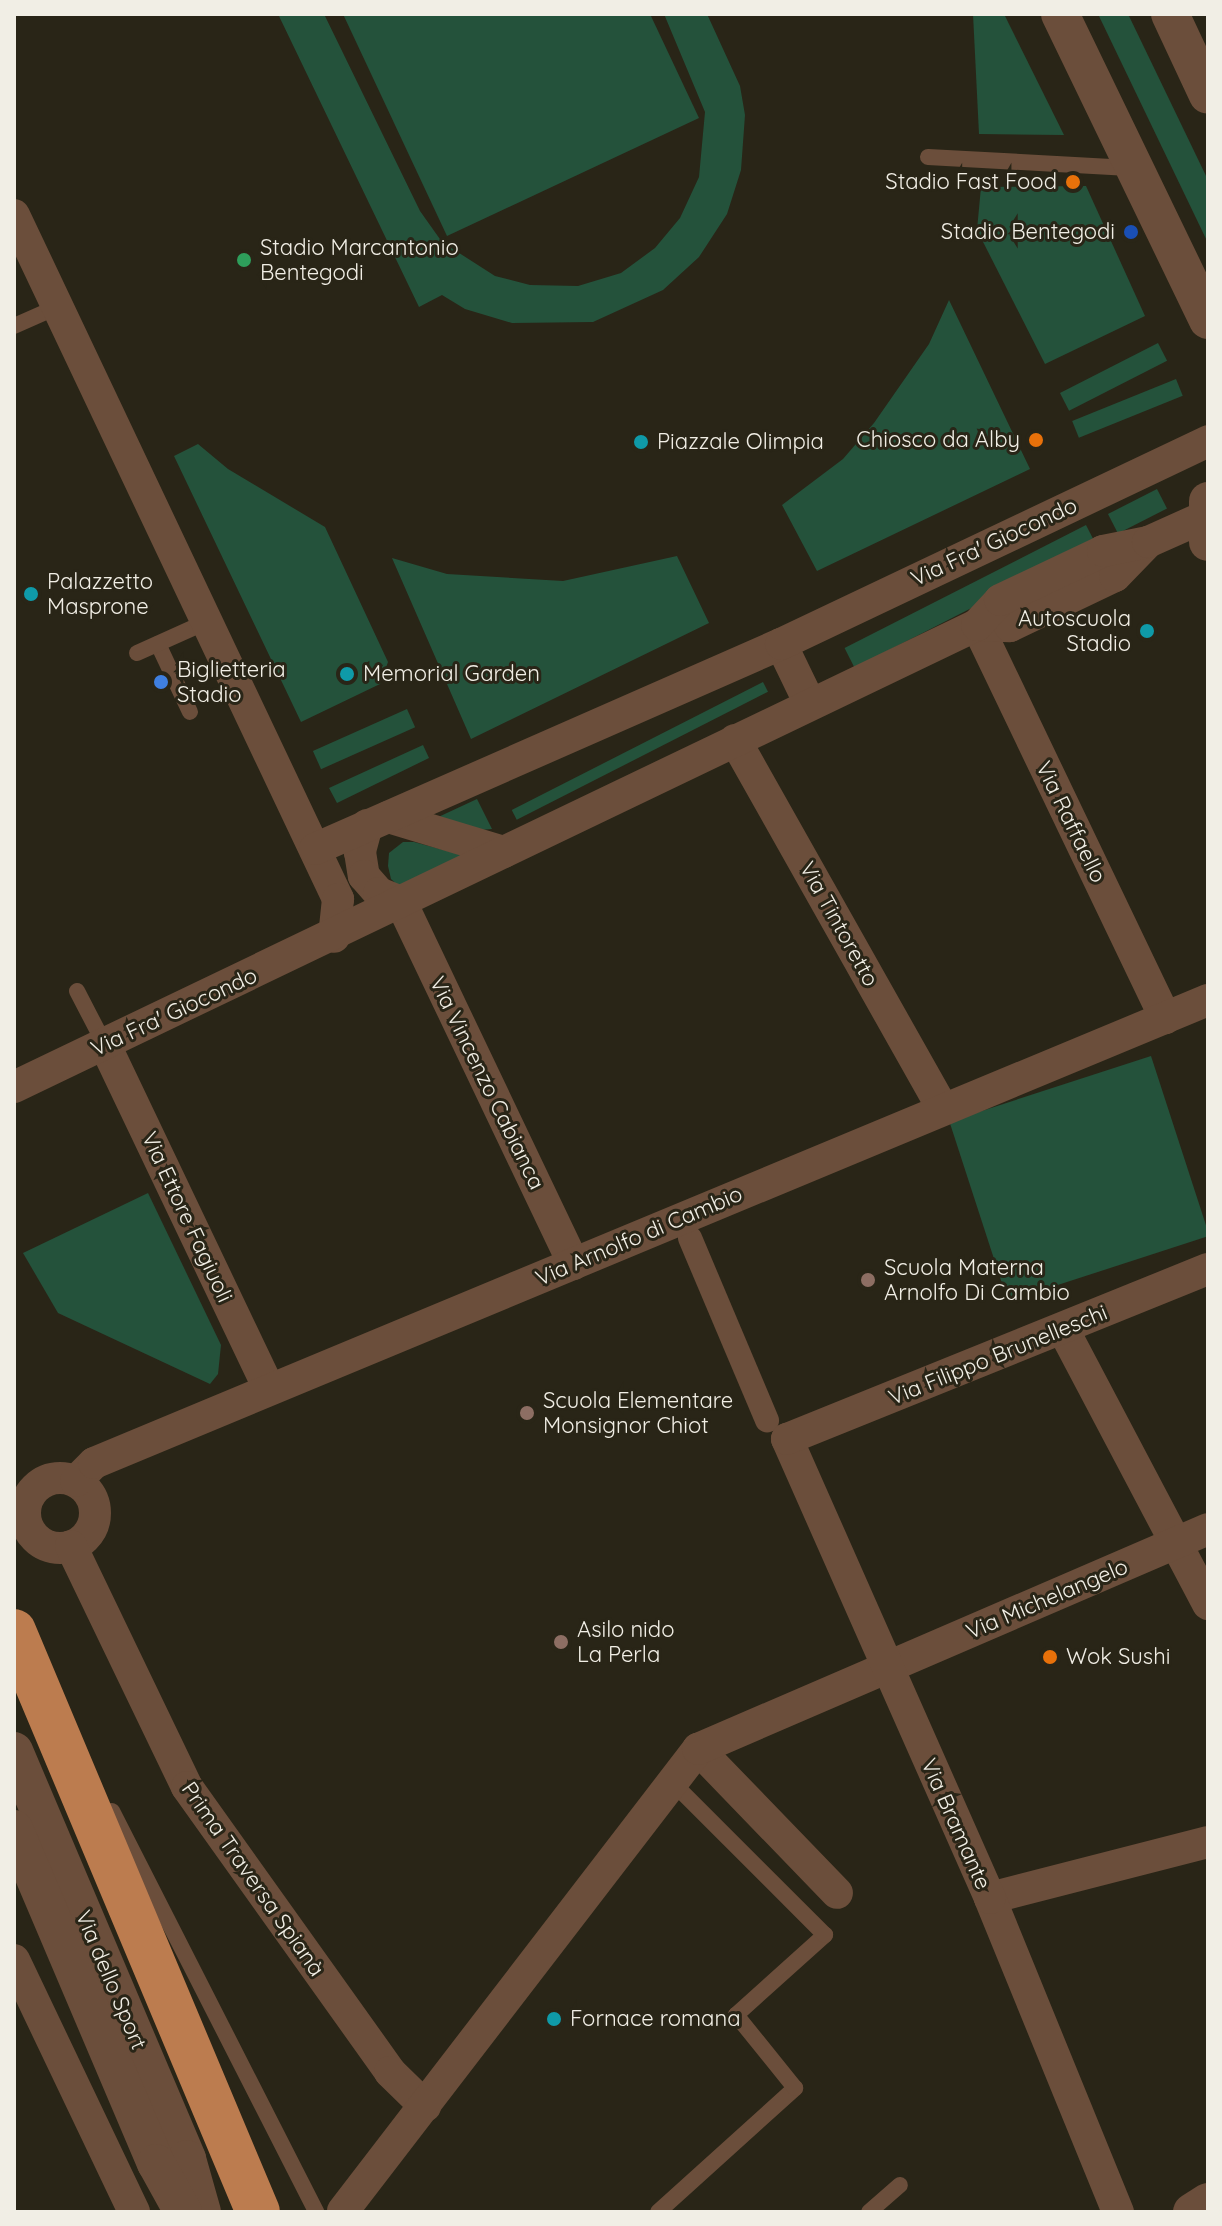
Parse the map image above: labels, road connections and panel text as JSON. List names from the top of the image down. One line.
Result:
{"streets":{"street":["Via Fra' Giocondo","Via Raffaello","Via Tintoretto","Via Vincenzo Cabianca","Via Ettore Fagiuoli","Via Arnolfo di Cambio","Via Filippo Brunelleschi","Via Michelangelo","Via Bramante","Prima Traversa Spianà","Via dello Sport"]},"crossings":[["Via Fra' Giocondo","Via Raffaello"],["Via Fra' Giocondo","Via Tintoretto"],["Via Fra' Giocondo","Via Vincenzo Cabianca"],["Via Fra' Giocondo","Via Ettore Fagiuoli"],["Via Raffaello","Via Arnolfo di Cambio"],["Via Tintoretto","Via Arnolfo di Cambio"],["Via Vincenzo Cabianca","Via Arnolfo di Cambio"],["Via Ettore Fagiuoli","Via Arnolfo di Cambio"],["Via Arnolfo di Cambio","Prima Traversa Spianà"],["Via Filippo Brunelleschi","Via Bramante"],["Via Michelangelo","Via Bramante"]],"places":["Stadio Fast Food","Stadio Bentegodi","Stadio Marcantonio Bentegodi","Chiosco da Alby","Piazzale Olimpia","Palazzetto Masprone","Autoscuola Stadio","Memorial Garden","Biglietteria Stadio","Scuola Materna Arnolfo Di Cambio","Scuola Elementare Monsignor Chiot","Asilo nido La Perla","Wok Sushi","Fornace romana"]}
